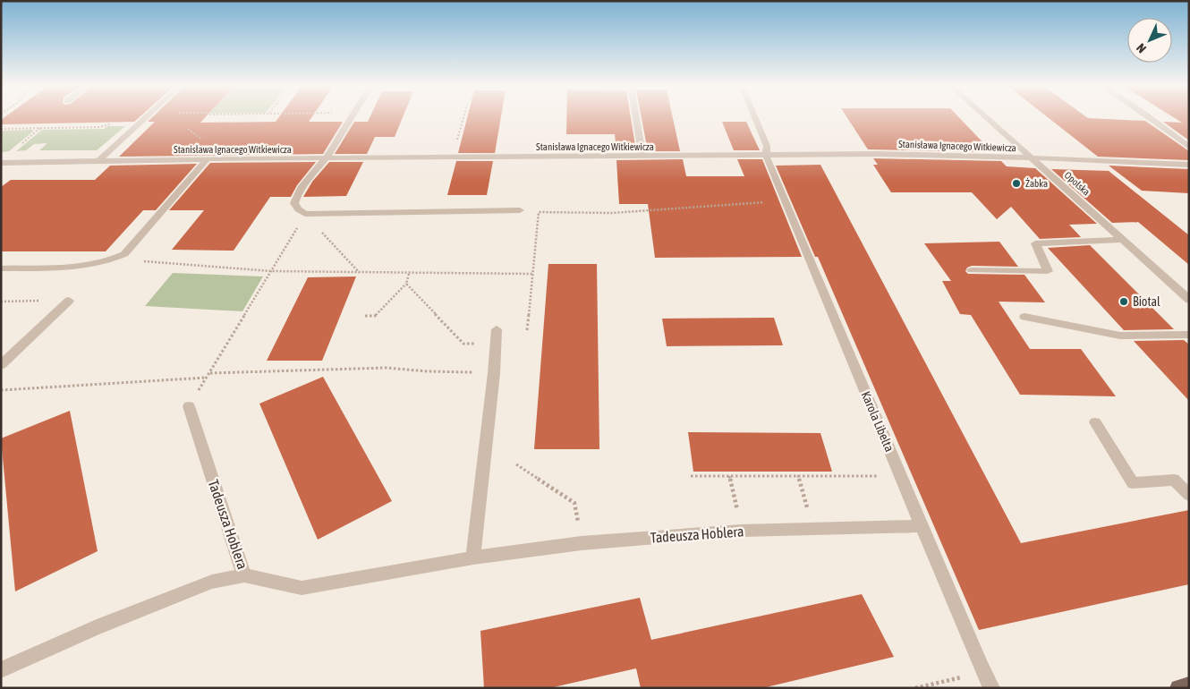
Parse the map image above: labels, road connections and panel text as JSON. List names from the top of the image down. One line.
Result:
{"streets":{"street":["Stanisława Ignacego Witkiewicza","Opolska","Karola Libelta","Tadeusza Hoblera"]},"crossings":[["Stanisława Ignacego Witkiewicza","Opolska"],["Stanisława Ignacego Witkiewicza","Karola Libelta"],["Karola Libelta","Tadeusza Hoblera"]],"places":["Żabka","Biotal"],"north":"bottom left"}
